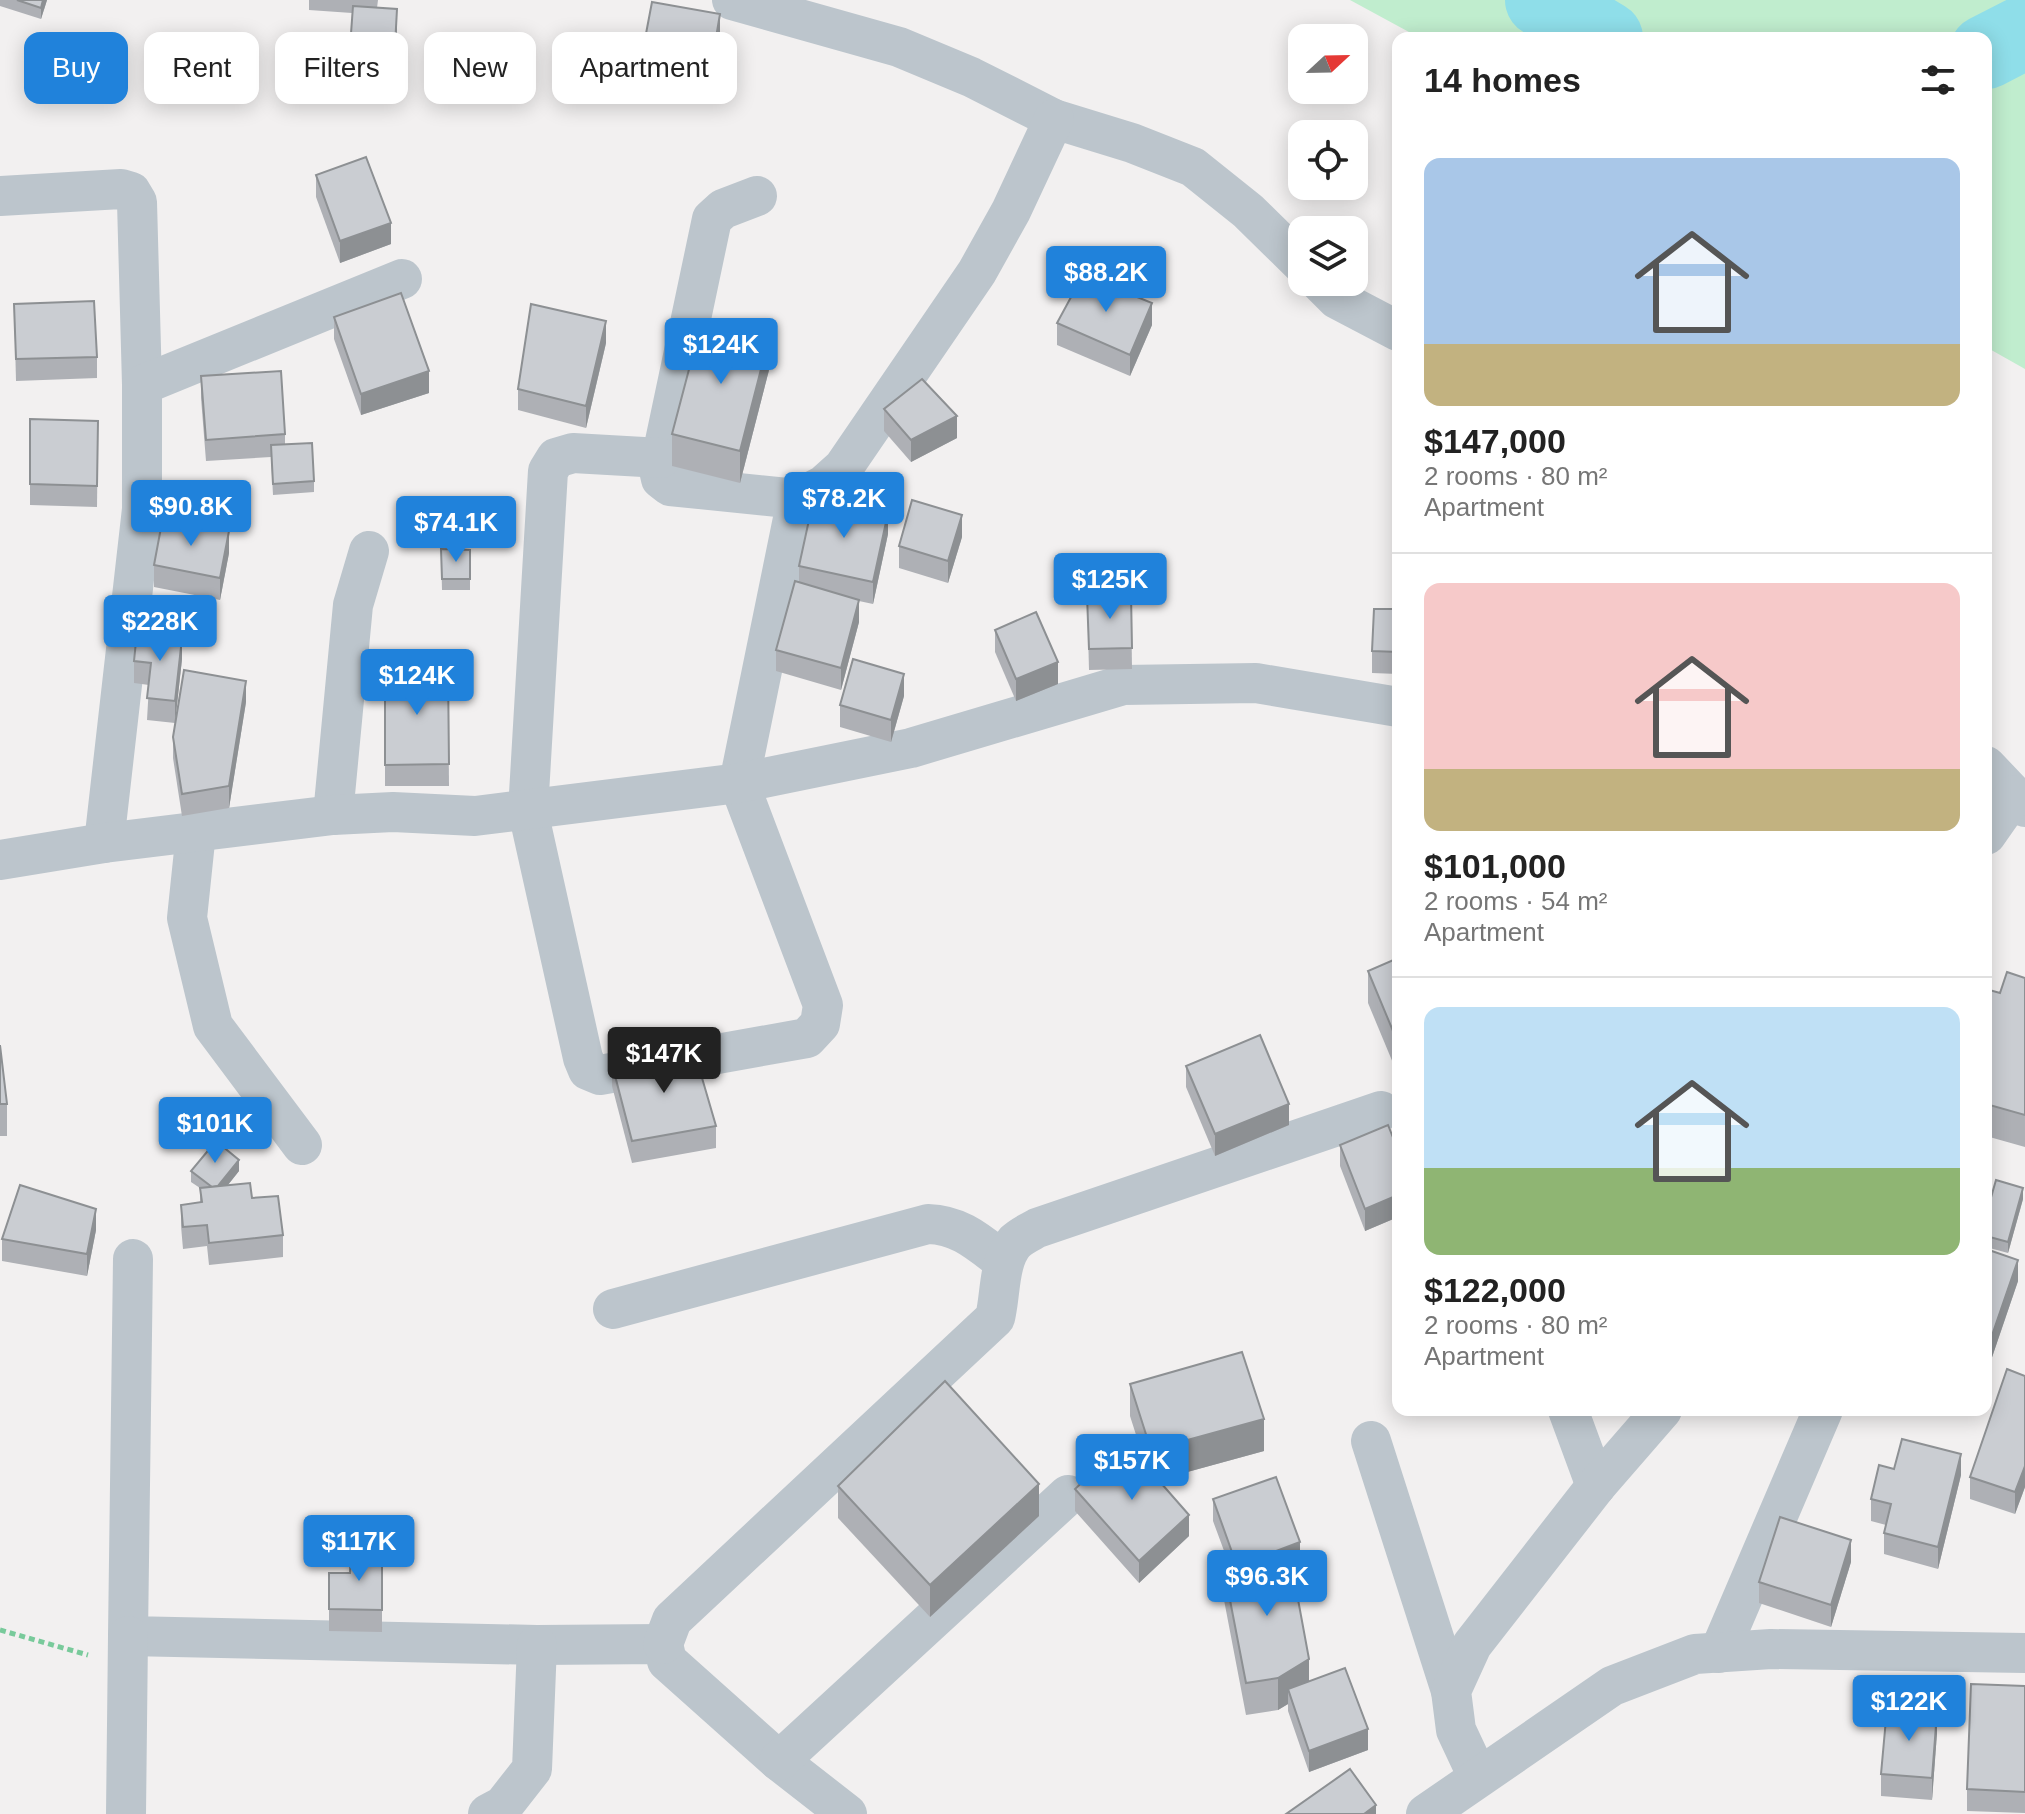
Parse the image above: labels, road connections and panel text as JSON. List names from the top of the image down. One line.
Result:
{"north":"right","page":{"chip":["Buy","Rent","Filters","New","Apartment"],"heading":"14 homes","list":[{"name":"$147,000","note":"2 rooms · 80 m² · Apartment"},{"name":"$101,000","note":"2 rooms · 54 m² · Apartment"},{"name":"$122,000","note":"2 rooms · 80 m² · Apartment"}],"price":["$88.2K","$124K","$78.2K","$90.8K","$74.1K","$125K","$228K","$124K","$147K","$101K","$157K","$117K","$96.3K","$122K"]}}
